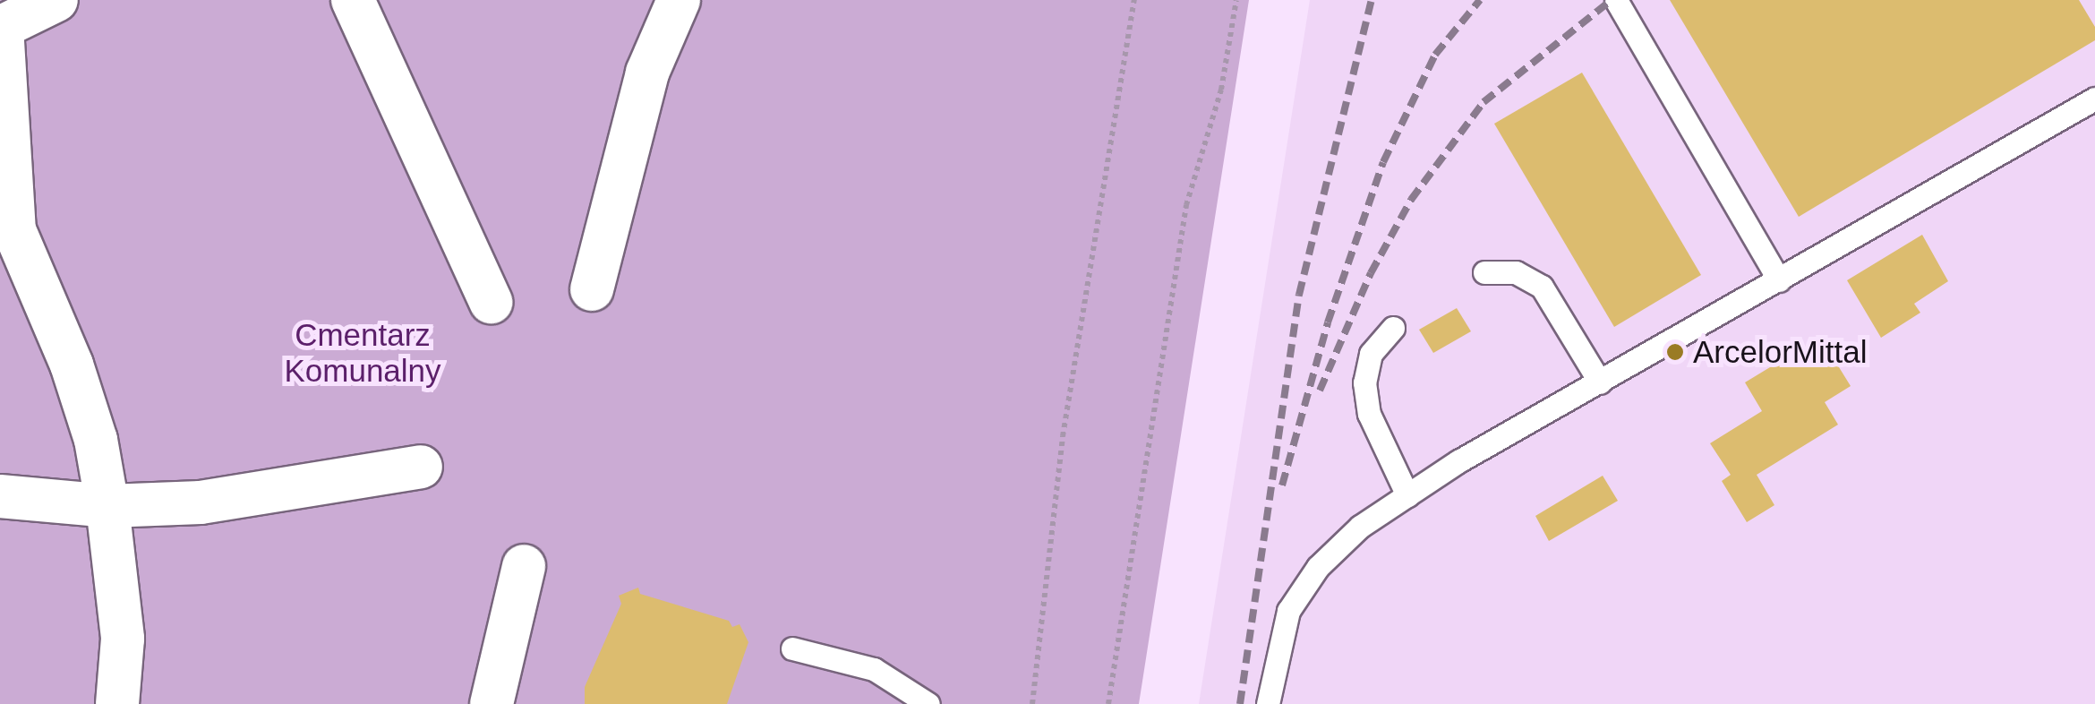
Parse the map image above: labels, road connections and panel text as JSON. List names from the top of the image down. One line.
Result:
{"parks":["Cmentarz Komunalny"],"places":["ArcelorMittal"]}
